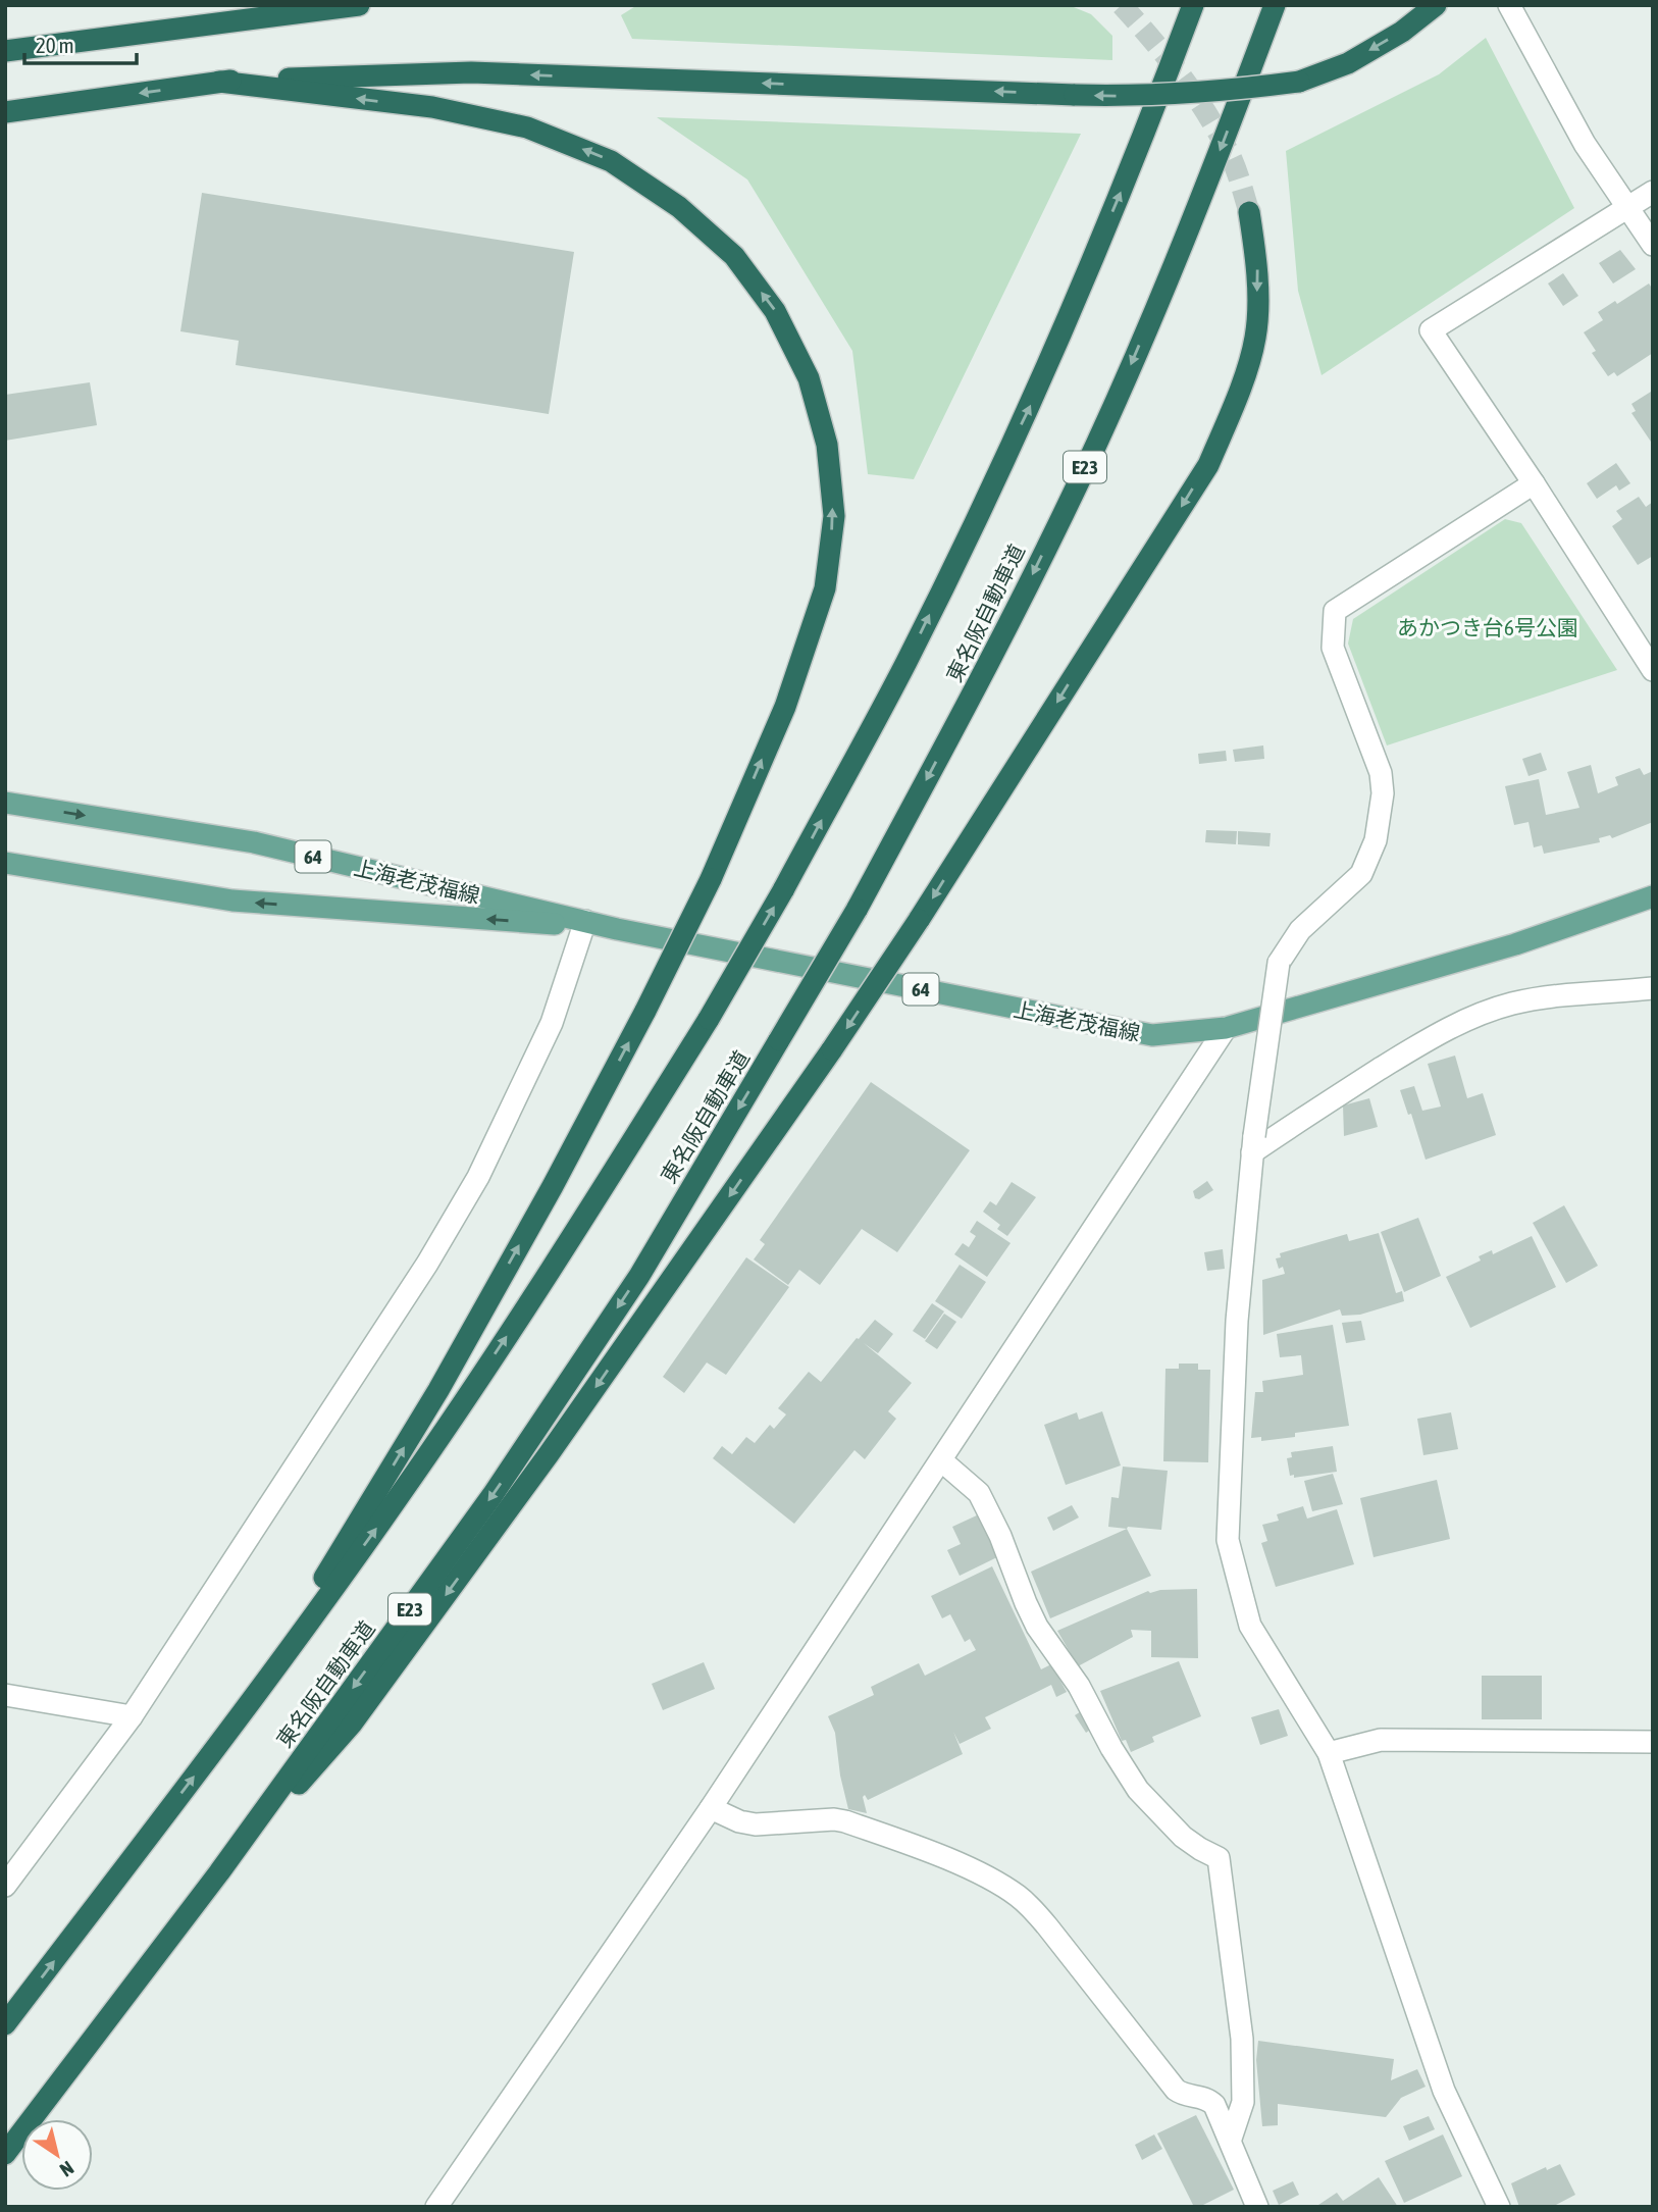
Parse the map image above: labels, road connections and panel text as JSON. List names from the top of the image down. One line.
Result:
{"streets":{"highway":["E23","東名阪自動車道"],"main road":["64","上海老茂福線"]},"parks":["あかつき台6号公園"],"scale_bar":"20 m","north":"bottom right"}
